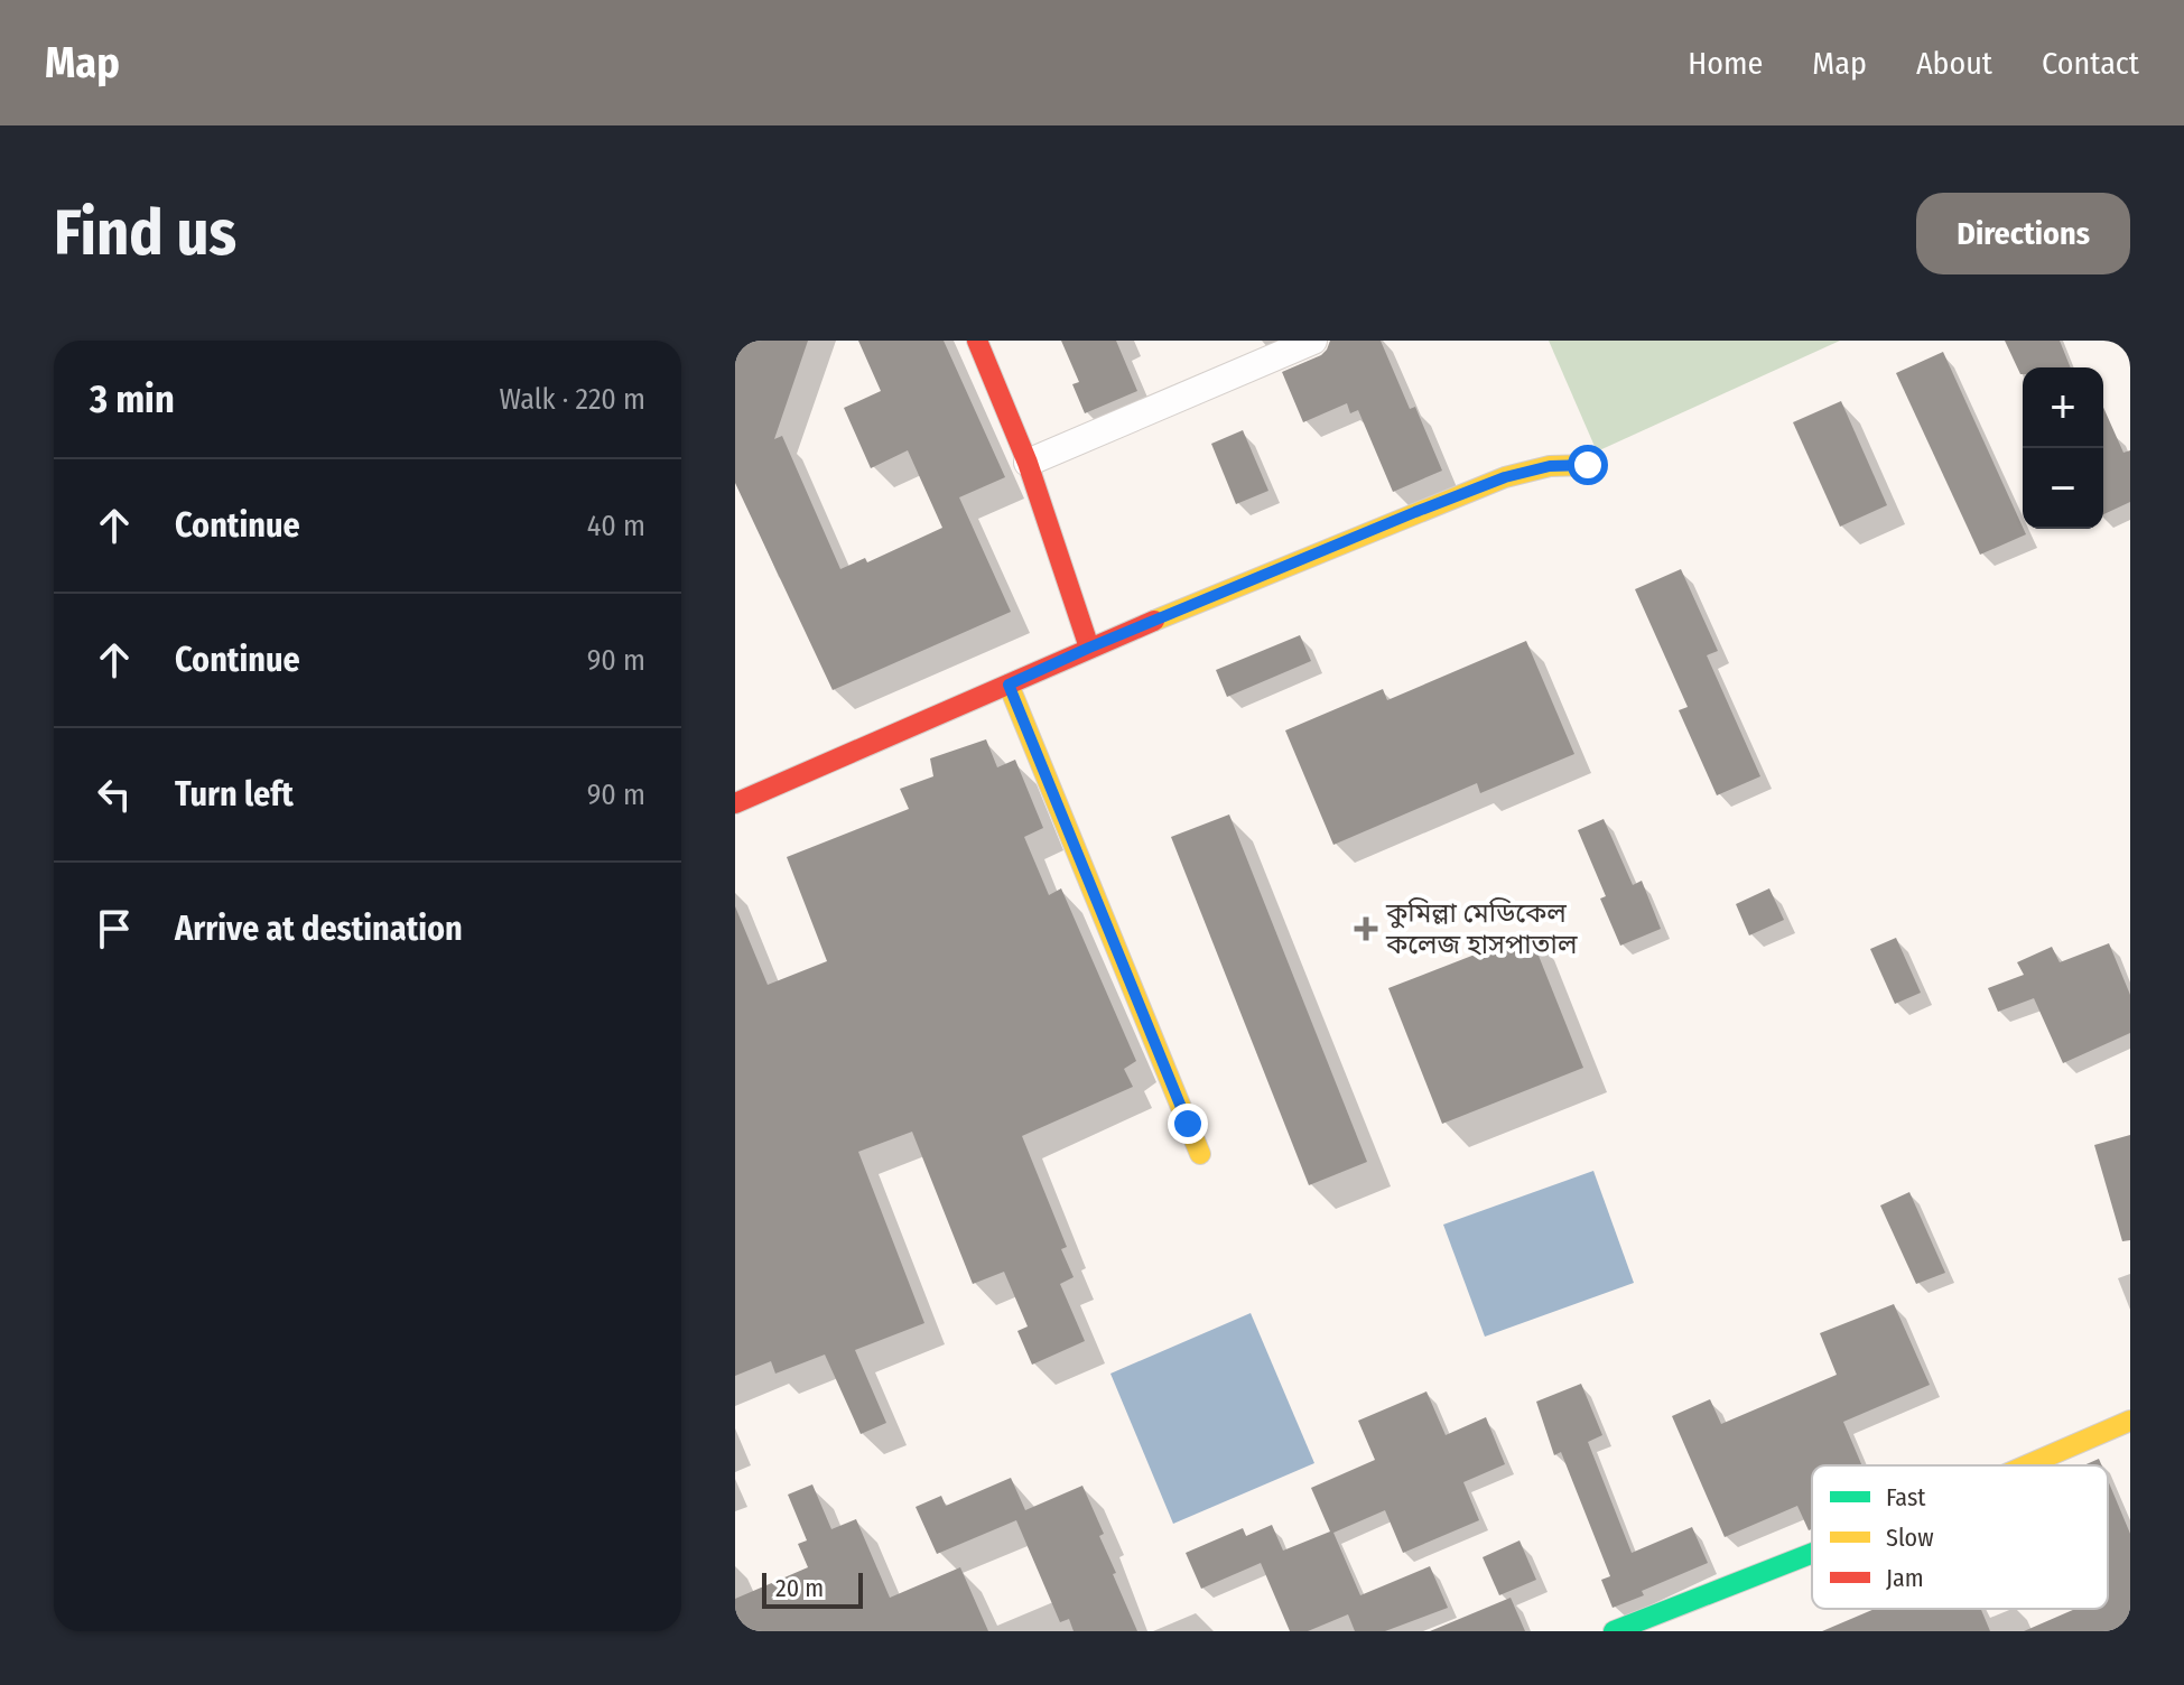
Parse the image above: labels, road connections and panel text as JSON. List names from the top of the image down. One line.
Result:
{"places":{"health":["কুমিল্লা মেডিকেল কলেজ হাসপাতাল"]},"legend":["Fast","Slow","Jam"],"scale_bar":"20 m","page":{"header":"Map","nav":["Home","Map","About","Contact"],"buttons":"Directions","title":"Find us","heading":["3 min","Walk · 220 m"],"map_buttons":["+","−"],"list":[["Continue","40 m"],["Continue","90 m"],["Turn left","90 m"],"Arrive at destination"],"scale":"20 m"}}
